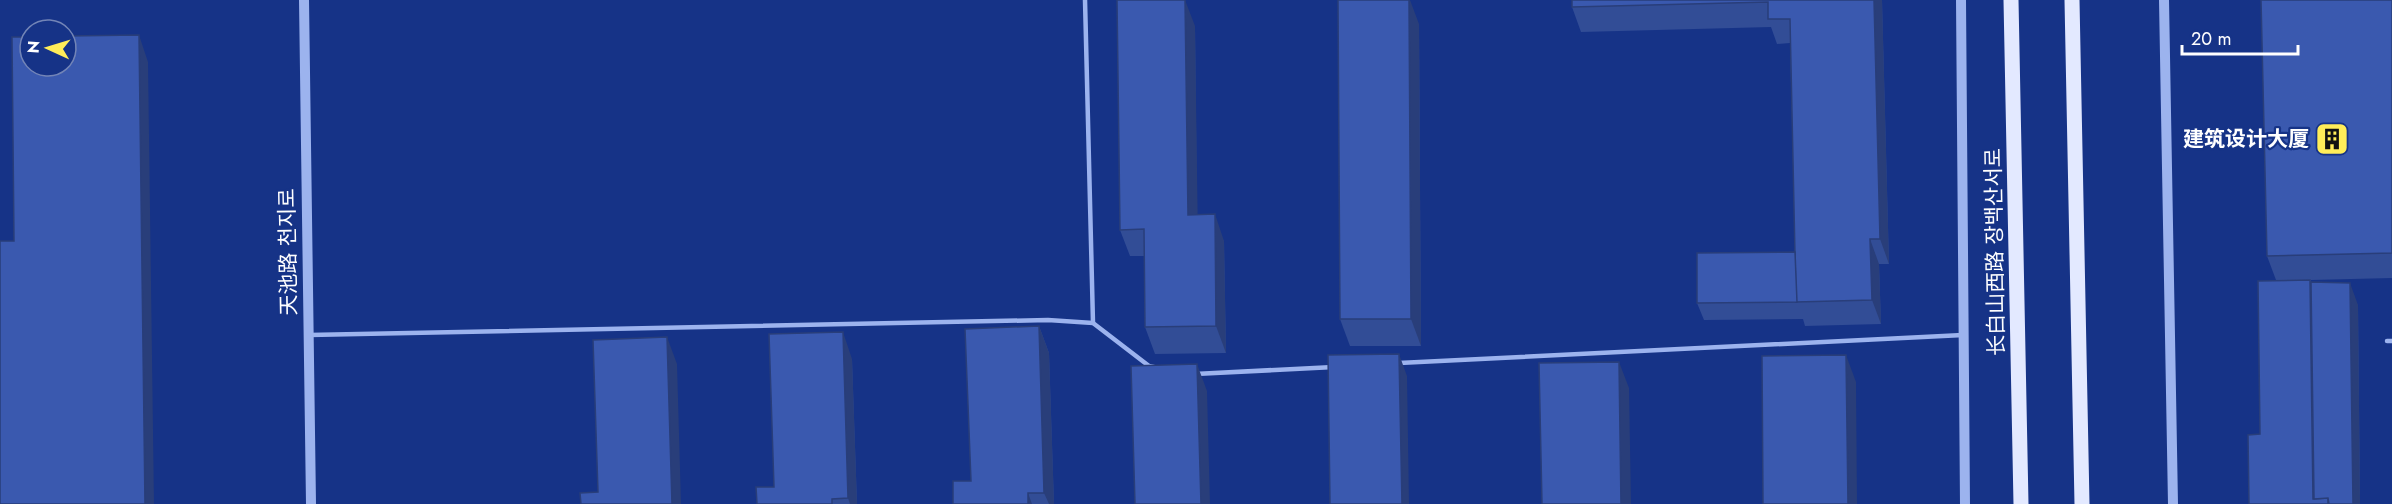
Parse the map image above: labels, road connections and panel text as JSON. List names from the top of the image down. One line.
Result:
{"streets":{"main road":["长白山西路 장백산서로"],"street":["天池路 천지로"]},"places":{"building":["建筑设计大厦"]},"scale_bar":"20 m","north":"left"}
